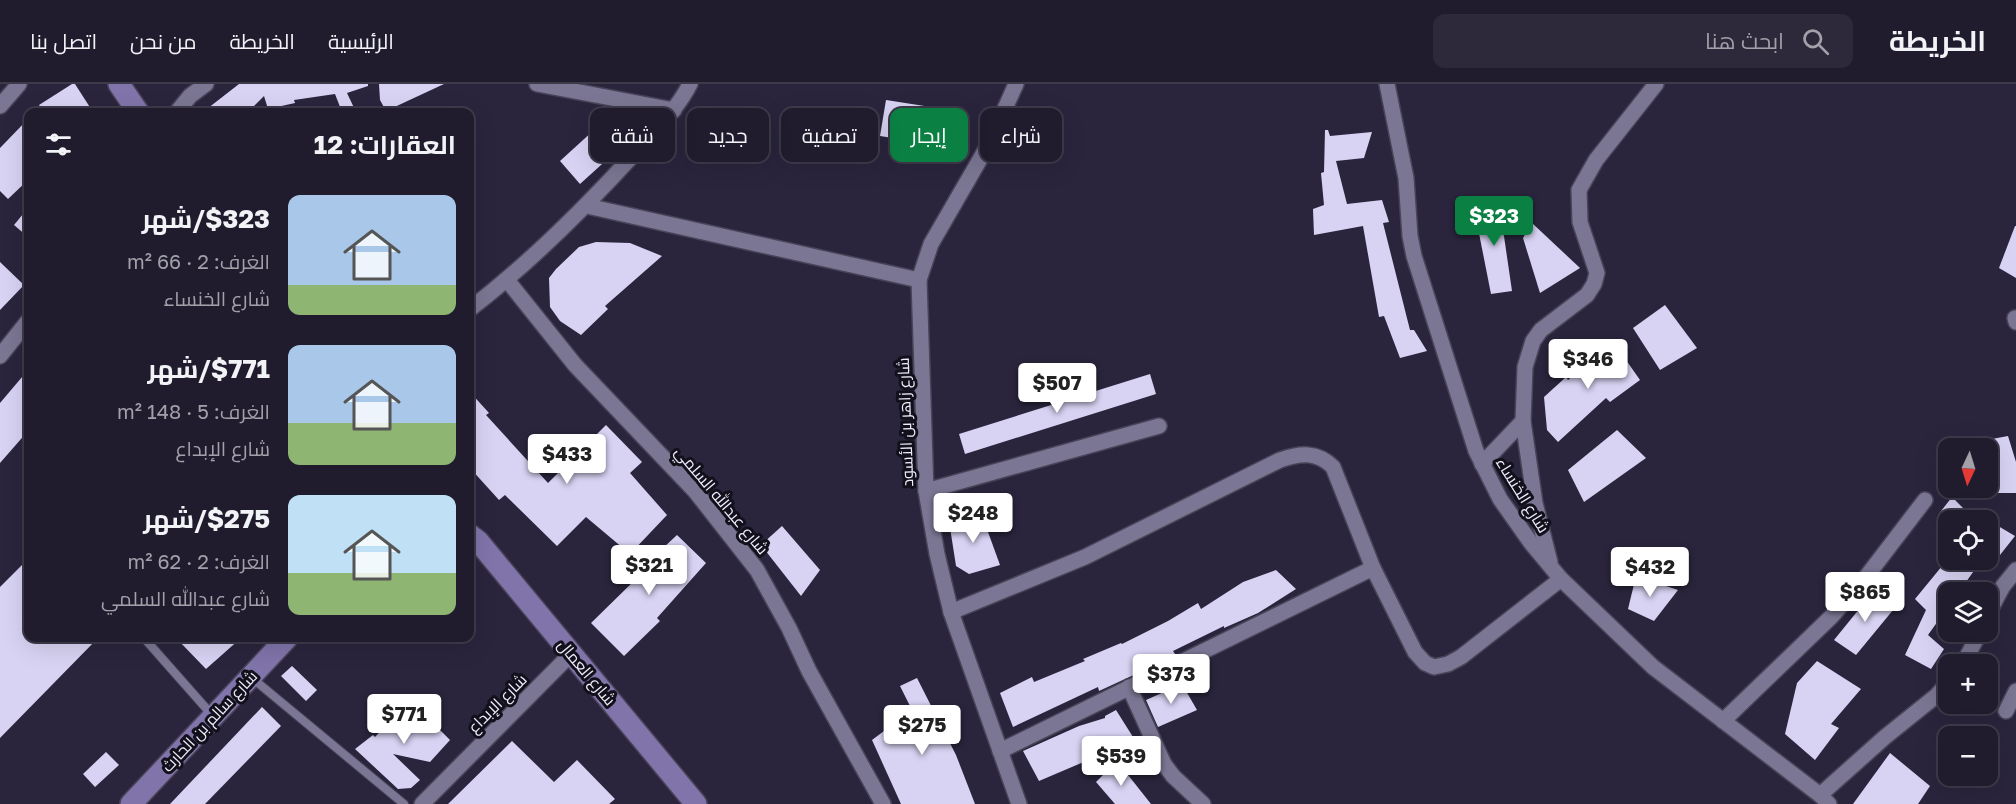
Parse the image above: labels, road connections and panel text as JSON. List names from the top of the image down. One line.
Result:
{"streets":{"street":["شارع زاهر بن الأسود","شارع الخنساء","شارع عبدالله السلمي","شارع العمال","شارع الإبداع","شارع سالم بن الحارث"]},"crossings":[["شارع العمال","شارع الإبداع"]],"north":"bottom","page":{"header":"الخريطة","search":"ابحث هنا","nav":["الرئيسية","الخريطة","من نحن","اتصل بنا"],"chip":["شراء","إيجار","تصفية","جديد","شقة"],"heading":"العقارات: 12","list":[{"name":"$323/شهر","note":"الغرف: 2 · 66 m² · شارع الخنساء"},{"name":"$771/شهر","note":"الغرف: 5 · 148 m² · شارع الإبداع"},{"name":"$275/شهر","note":"الغرف: 2 · 62 m² · شارع عبدالله السلمي"}],"price":["$323","$346","$507","$433","$248","$321","$432","$865","$373","$771","$275","$539"],"map_buttons":["+","−"]}}
